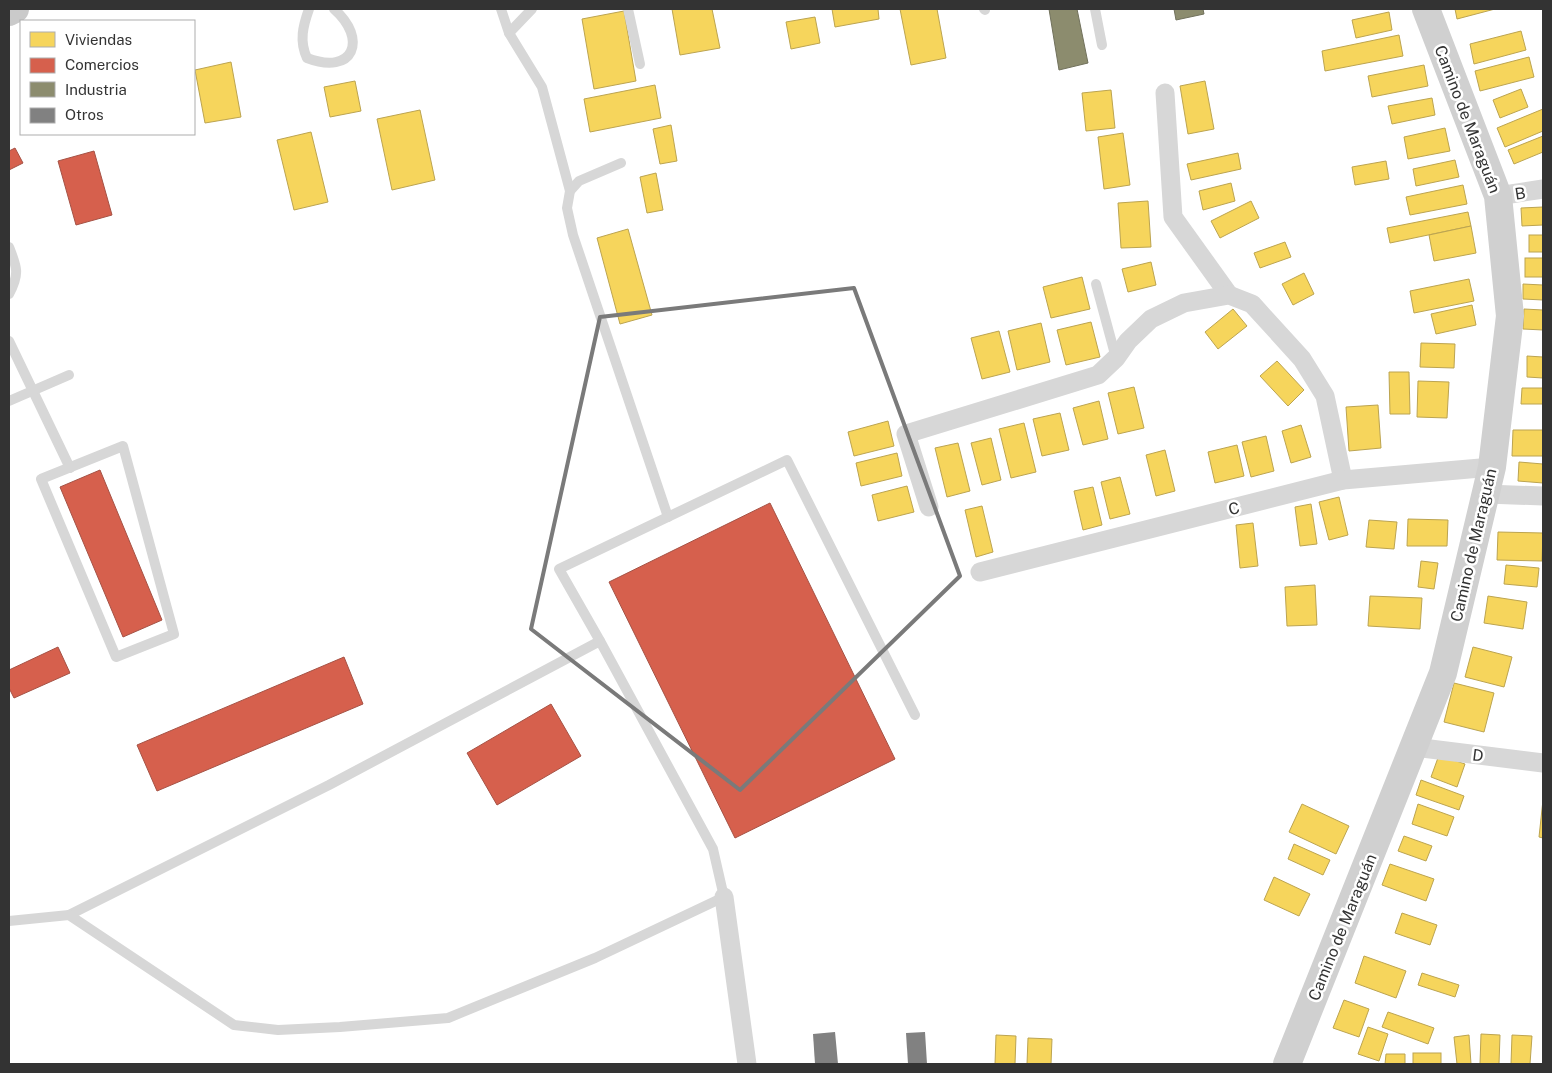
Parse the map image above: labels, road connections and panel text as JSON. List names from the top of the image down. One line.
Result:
{"streets":{"street":["Camino de Maraguán","B","C","D"]},"crossings":[["Camino de Maraguán","B"],["Camino de Maraguán","C"],["Camino de Maraguán","D"]],"legend":["Viviendas","Comercios","Industria","Otros"]}
